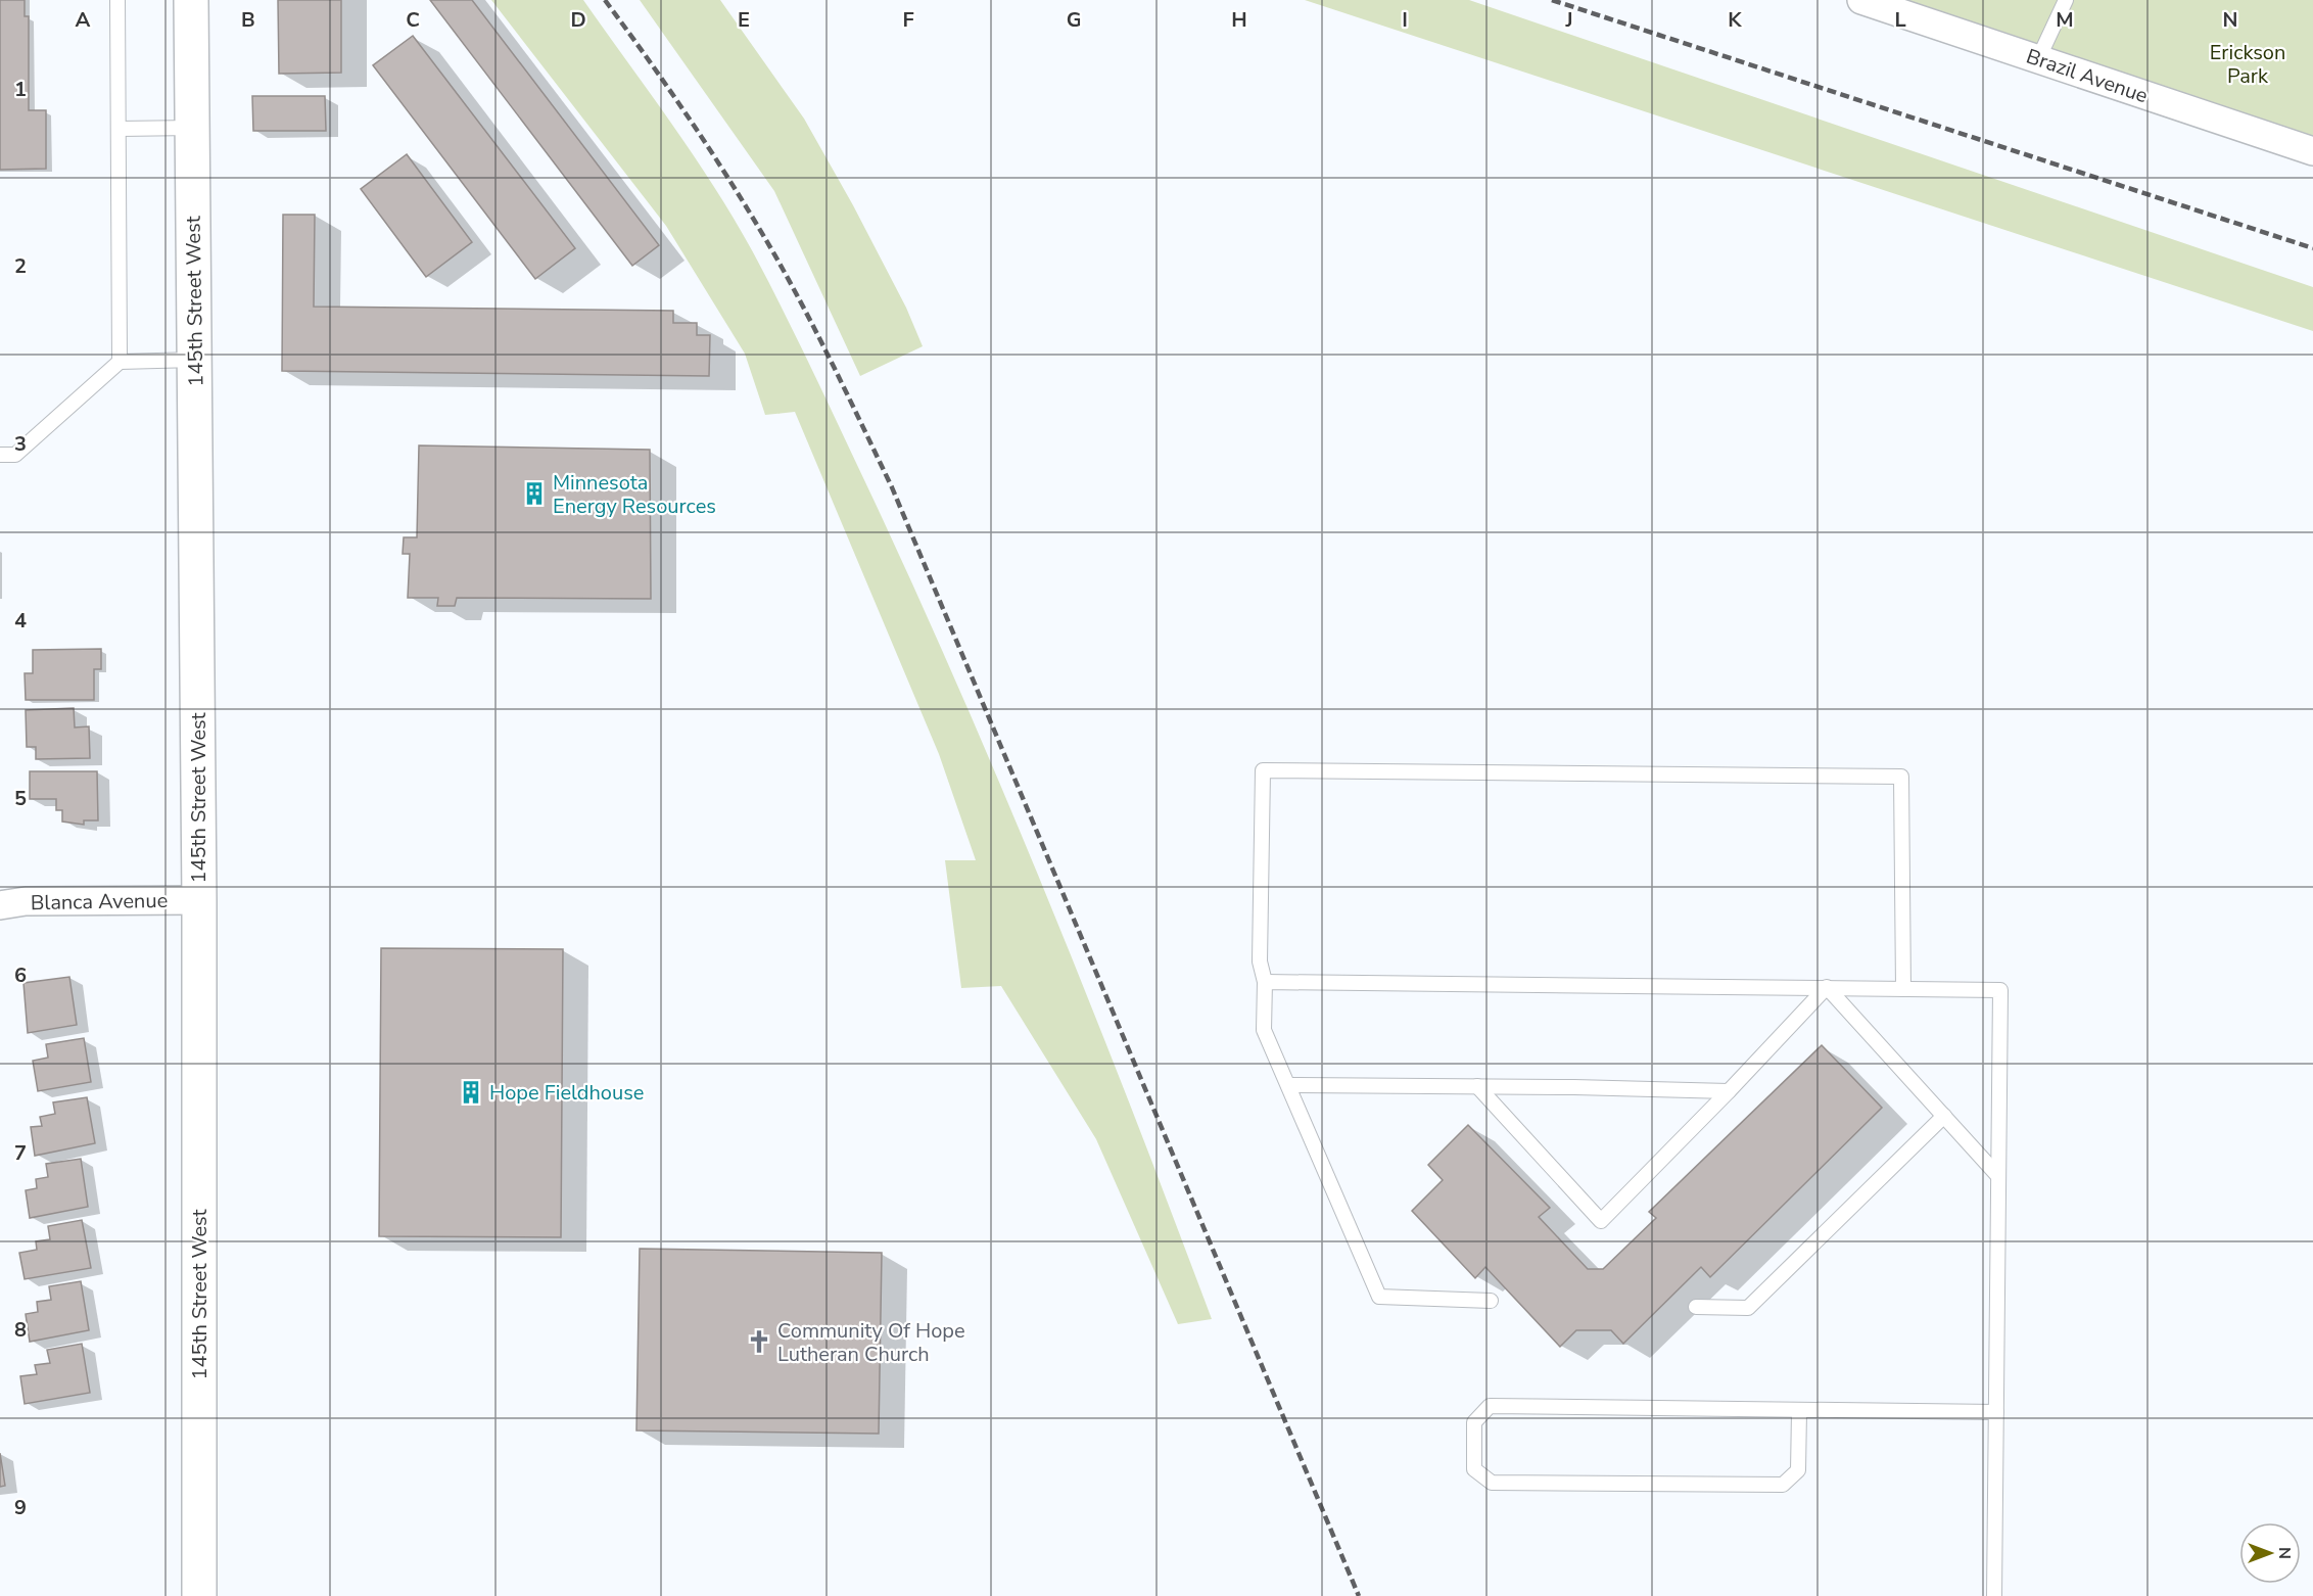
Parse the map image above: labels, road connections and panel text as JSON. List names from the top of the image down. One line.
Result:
{"streets":{"street":["Brazil Avenue","145th Street West","Blanca Avenue"]},"crossings":[["145th Street West","Blanca Avenue"]],"parks":["Erickson Park"],"places":{"building":["Minnesota Energy Resources","Hope Fieldhouse"],"church":["Community Of Hope Lutheran Church"]},"north":"right","grid":{"columns":["A","B","C","D","E","F","G","H","I","J","K","L","M","N"],"rows":["1","2","3","4","5","6","7","8","9"]}}
